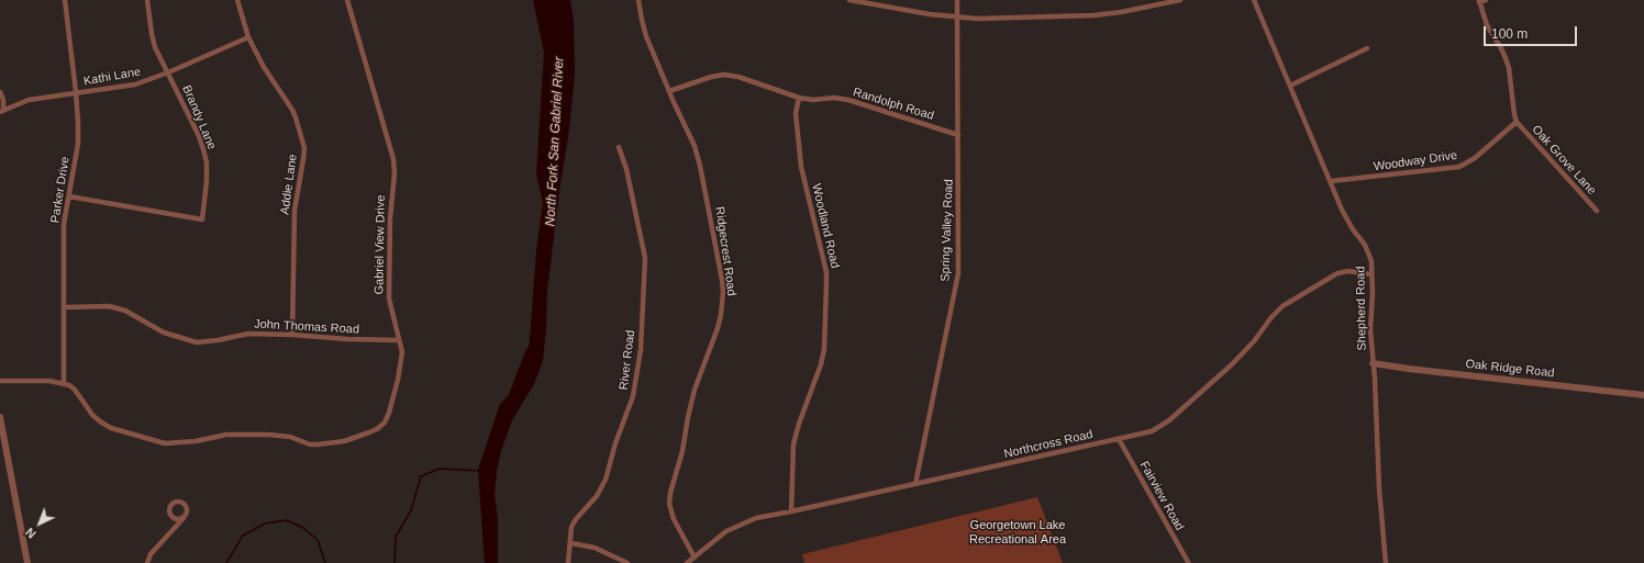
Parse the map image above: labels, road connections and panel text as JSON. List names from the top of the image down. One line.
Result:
{"streets":{"street":["Kathi Lane","Randolph Road","Brandy Lane","Oak Grove Lane","Woodway Drive","Addie Lane","Parker Drive","Woodland Road","Spring Valley Road","Gabriel View Drive","Ridgecrest Road","Shepherd Road","John Thomas Road","River Road","Oak Ridge Road","Northcross Road","Fairview Road"]},"crossings":[["Kathi Lane","Brandy Lane"],["Kathi Lane","Addie Lane"],["Kathi Lane","Parker Drive"],["Randolph Road","Woodland Road"],["Randolph Road","Spring Valley Road"],["Randolph Road","Ridgecrest Road"],["Brandy Lane","Parker Drive"],["Oak Grove Lane","Woodway Drive"],["Woodway Drive","Shepherd Road"],["Addie Lane","John Thomas Road"],["Parker Drive","Gabriel View Drive"],["Parker Drive","John Thomas Road"],["Woodland Road","Northcross Road"],["Spring Valley Road","Northcross Road"],["Gabriel View Drive","John Thomas Road"],["Ridgecrest Road","Northcross Road"],["Shepherd Road","Oak Ridge Road"],["Shepherd Road","Northcross Road"],["Northcross Road","Fairview Road"]],"water":["North Fork San Gabriel River"],"parks":["Georgetown Lake Recreational Area"],"scale_bar":"100 m","north":"bottom left"}
